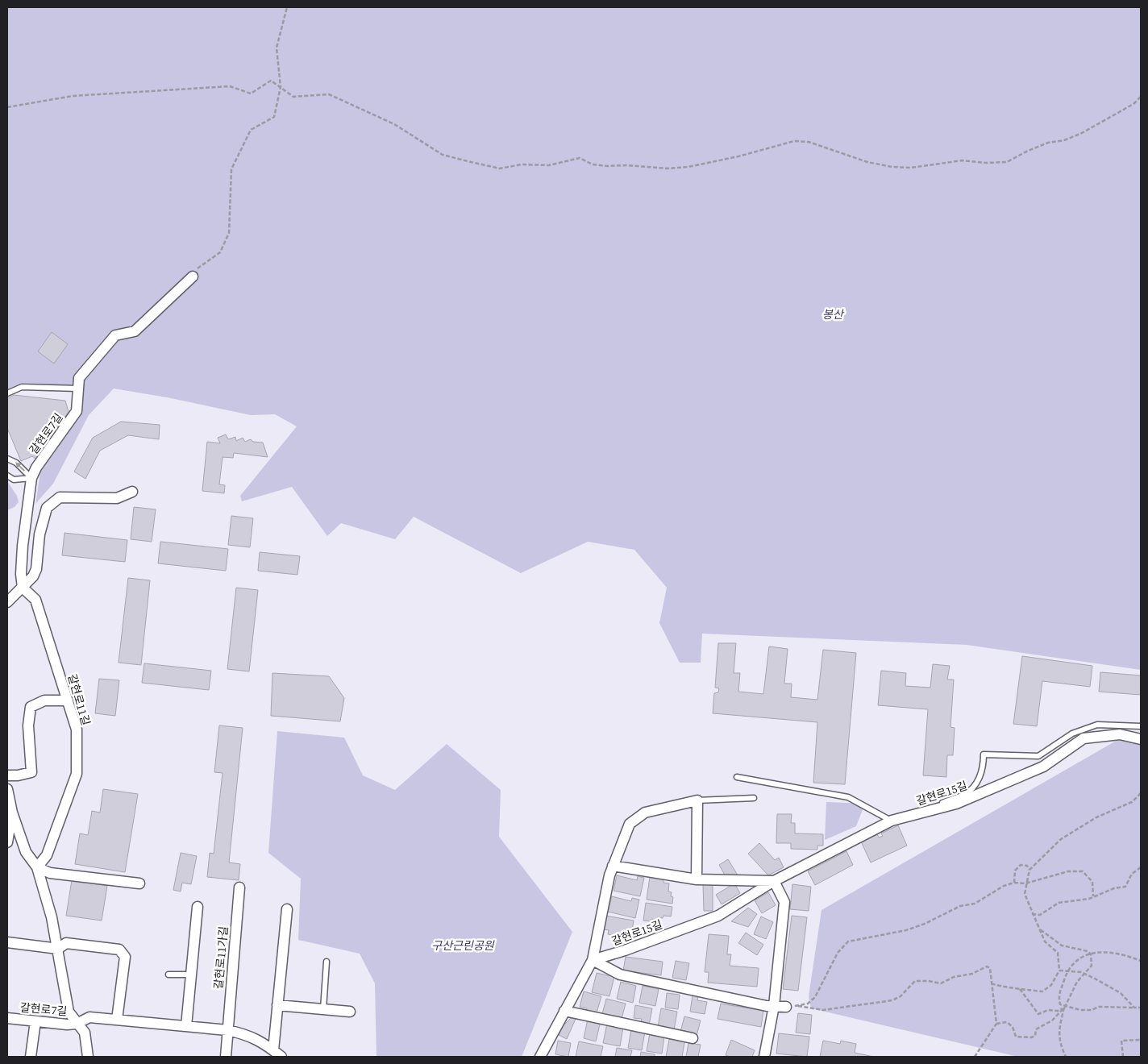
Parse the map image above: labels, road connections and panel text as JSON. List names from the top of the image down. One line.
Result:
{"streets":{"street":["갈현로7길","갈현로11길","갈현로15길","갈현로11가길"]},"crossings":[["갈현로7길","갈현로11길"]],"parks":["봉산","구산근린공원"]}
